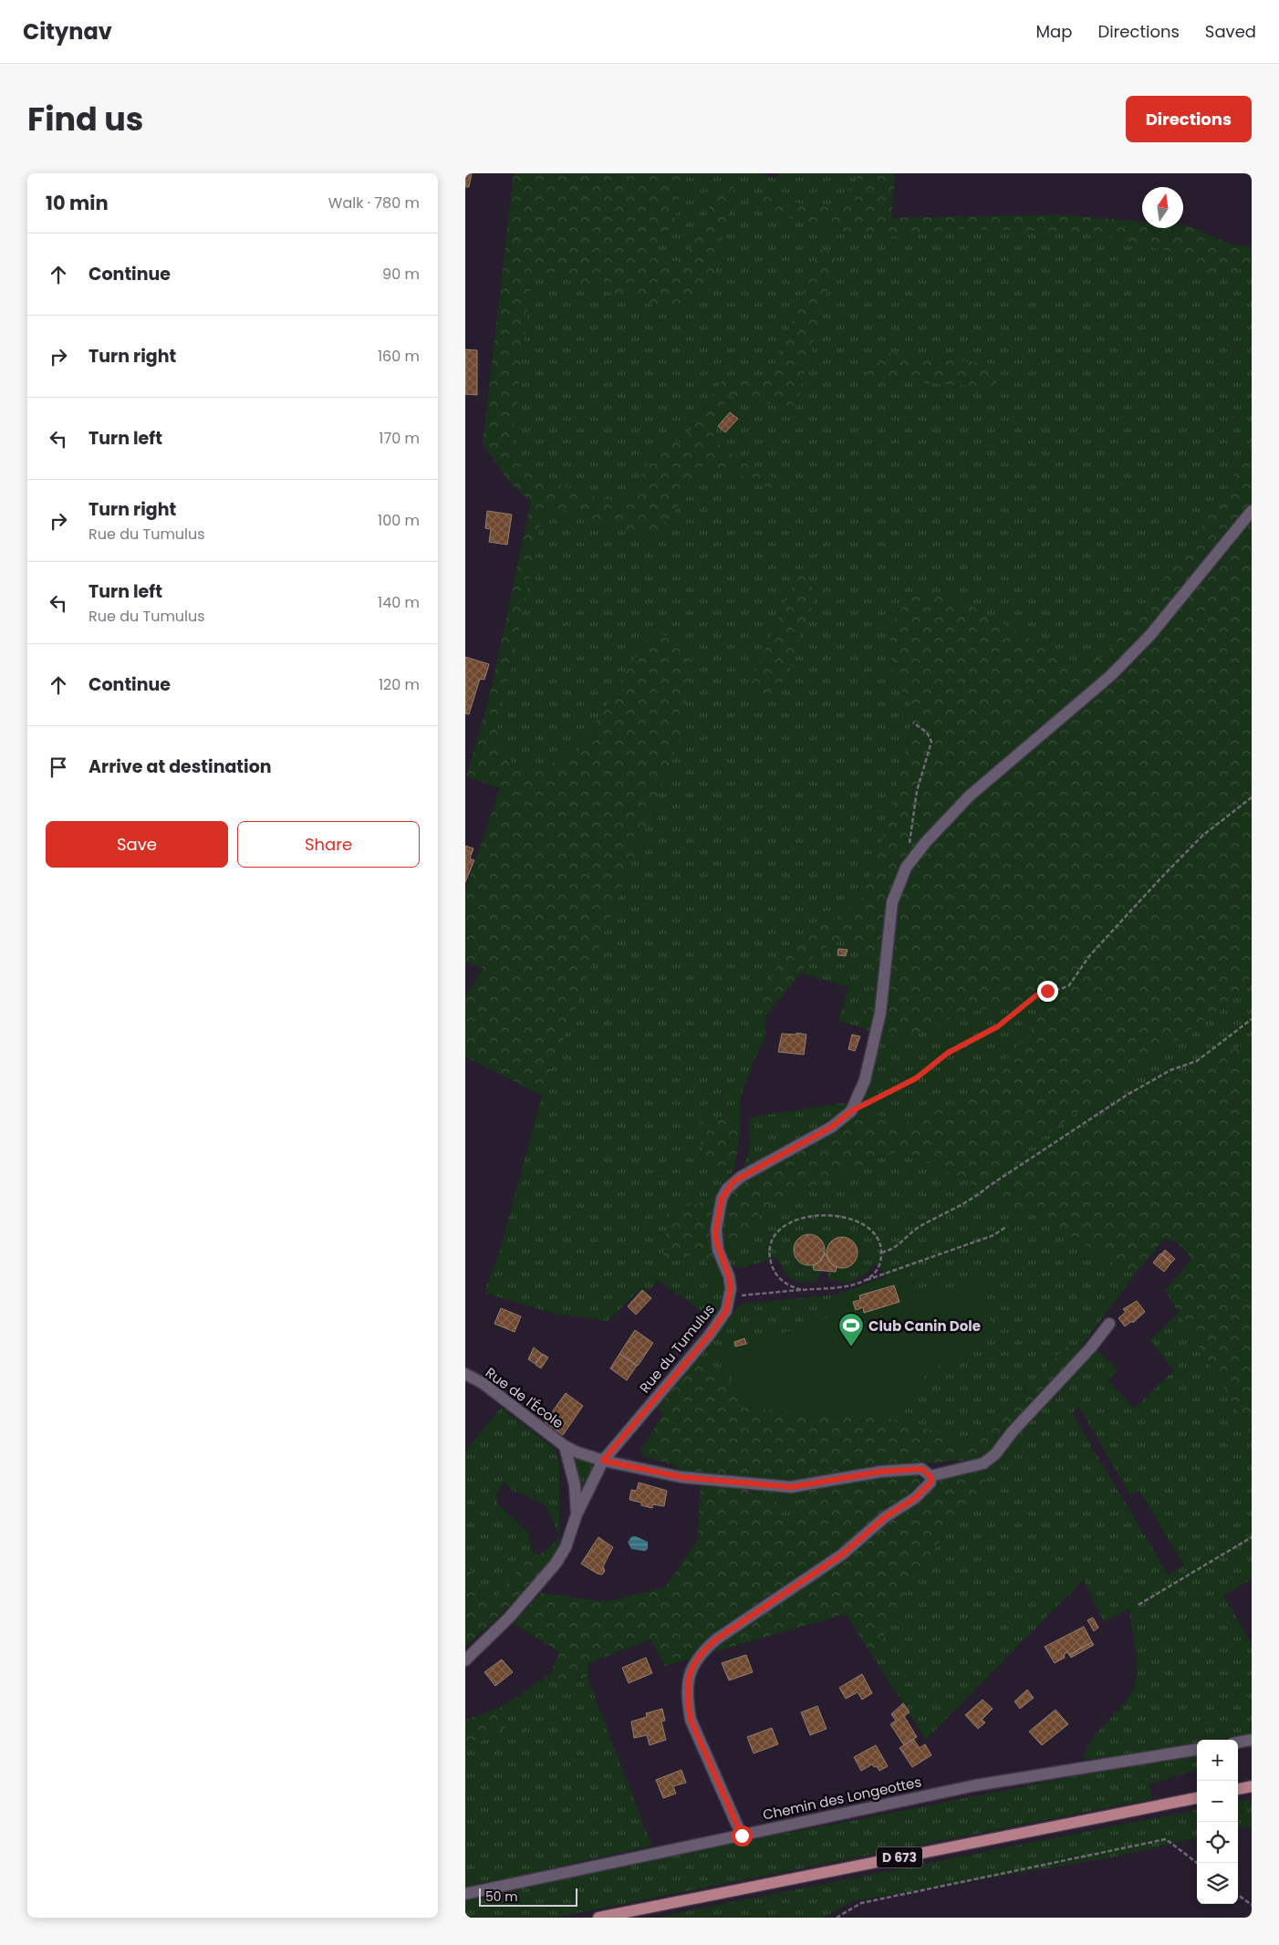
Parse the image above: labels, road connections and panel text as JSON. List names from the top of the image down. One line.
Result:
{"streets":{"main road":["D 673"],"street":["Rue du Tumulus","Rue de l'École","Chemin des Longeottes"]},"crossings":[["Rue du Tumulus","Rue de l'École"]],"places":{"sports":["Club Canin Dole"]},"scale_bar":"50 m","north":"top","page":{"header":"Citynav","nav":["Map","Directions","Saved"],"title":"Find us","buttons":["Directions",["Save","Share"]],"heading":["10 min","Walk · 780 m"],"list":[["Continue","90 m"],["Turn right","160 m"],["Turn left","170 m"],["Turn right","Rue du Tumulus","100 m"],["Turn left","Rue du Tumulus","140 m"],["Continue","120 m"],"Arrive at destination"],"map_buttons":["+","−"],"scale":"50 m"}}
